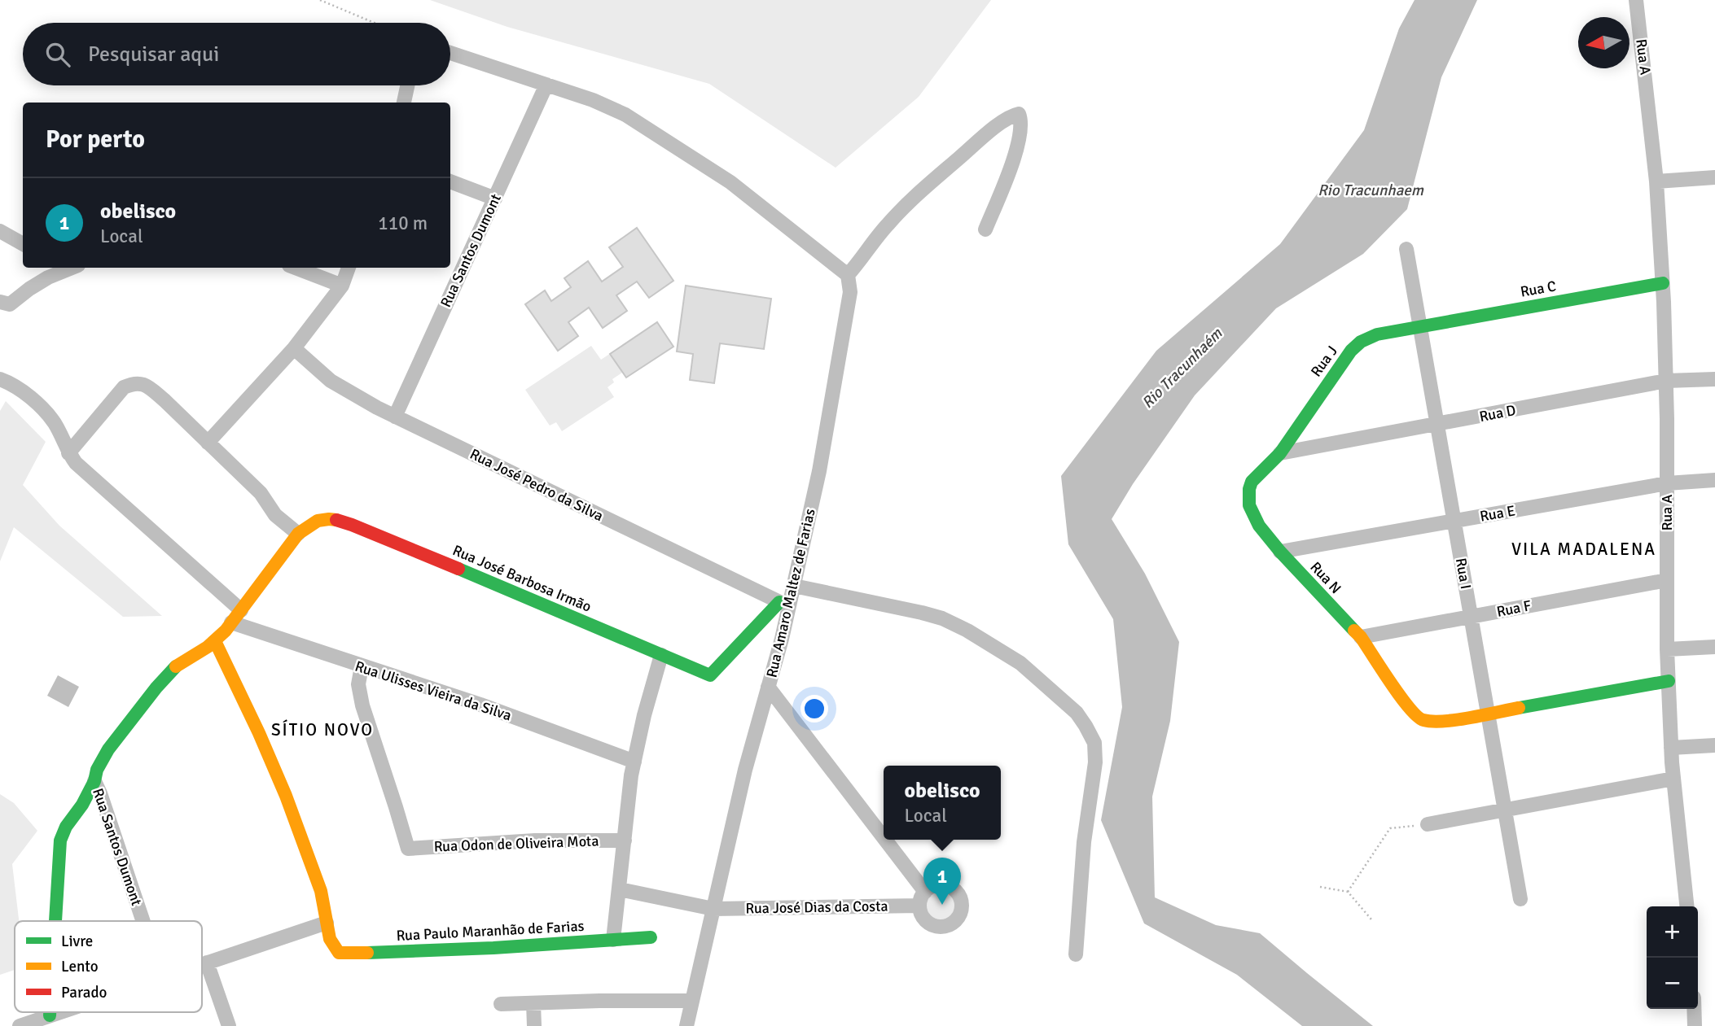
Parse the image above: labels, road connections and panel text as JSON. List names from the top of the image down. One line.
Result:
{"streets":{"street":["Rua A","Rua Santos Dumont","Rua C","Rua J","Rua D","Rua José Pedro da Silva","Rua E","Rua I","Rua N","Rua José Barbosa Irmão","Rua Amaro Maltez de Farias","Rua F","Rua Ulisses Vieira da Silva","Rua Odon de Oliveira Mota","Rua José Dias da Costa","Rua Paulo Maranhão de Farias"]},"crossings":[["Rua A","Rua C"],["Rua A","Rua D"],["Rua A","Rua E"],["Rua A","Rua F"],["Rua Santos Dumont","Rua José Pedro da Silva"],["Rua C","Rua J"],["Rua C","Rua I"],["Rua J","Rua D"],["Rua J","Rua I"],["Rua J","Rua N"],["Rua D","Rua I"],["Rua D","Rua N"],["Rua José Pedro da Silva","Rua José Barbosa Irmão"],["Rua José Pedro da Silva","Rua Amaro Maltez de Farias"],["Rua E","Rua I"],["Rua E","Rua N"],["Rua I","Rua N"],["Rua I","Rua F"],["Rua N","Rua F"],["Rua José Barbosa Irmão","Rua Amaro Maltez de Farias"],["Rua Amaro Maltez de Farias","Rua José Dias da Costa"],["Rua Ulisses Vieira da Silva","Rua Odon de Oliveira Mota"]],"districts":["VILA MADALENA","SÍTIO NOVO"],"water":["Rio Tracunhaem","Rio Tracunhaém"],"legend":["Livre","Lento","Parado"],"north":"left","page":{"search":"Pesquisar aqui","heading":"Por perto","list":[{"mark":"1","name":"obelisco","note":"Local","value":"110 m"}],"popup":["obelisco","Local"],"pins":"1","map_buttons":["+","−"]}}
